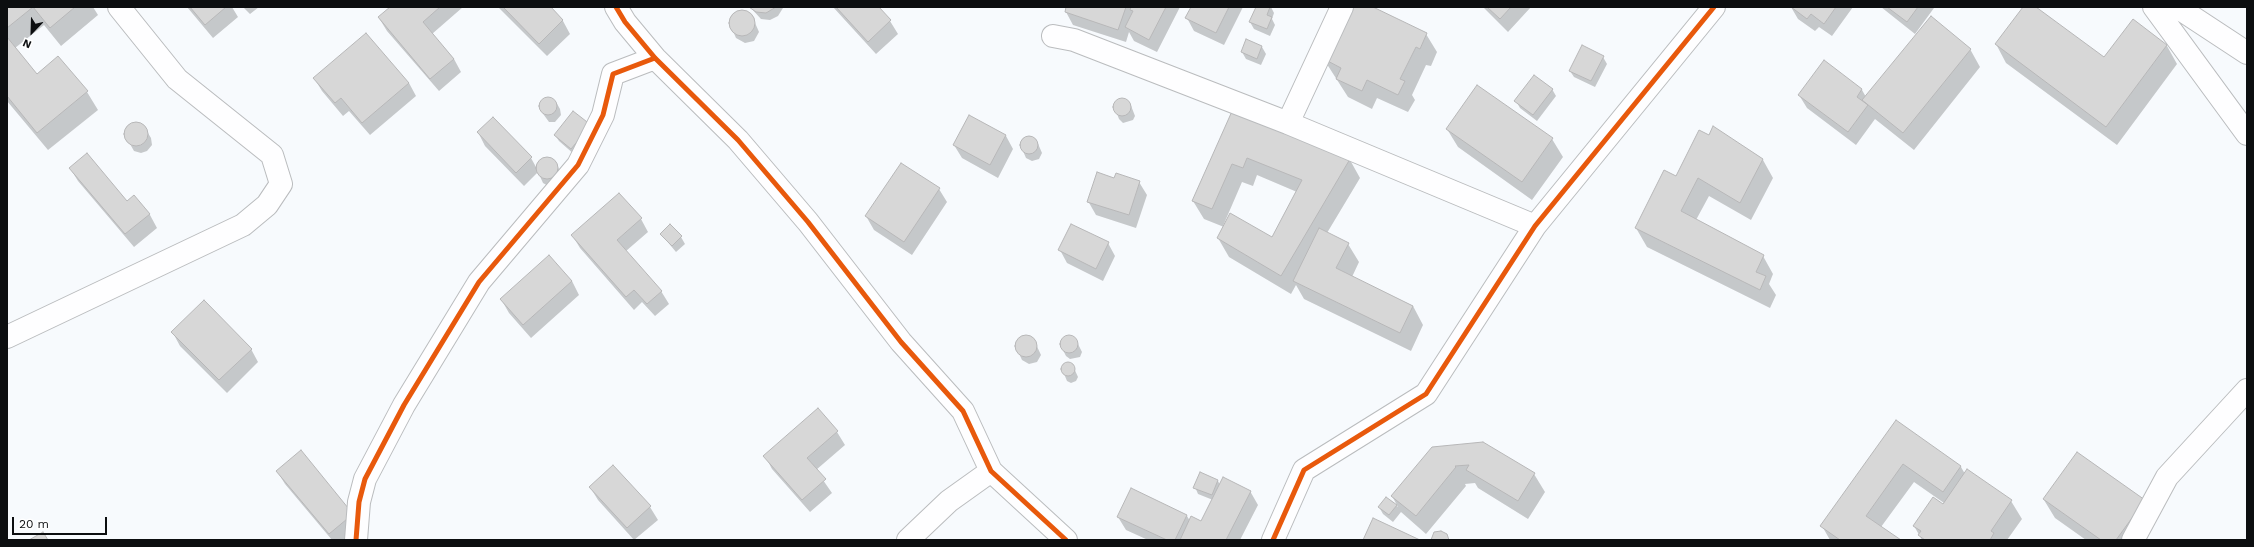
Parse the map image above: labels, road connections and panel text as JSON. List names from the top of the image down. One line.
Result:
{"scale_bar":"20 m","north":"bottom left"}
